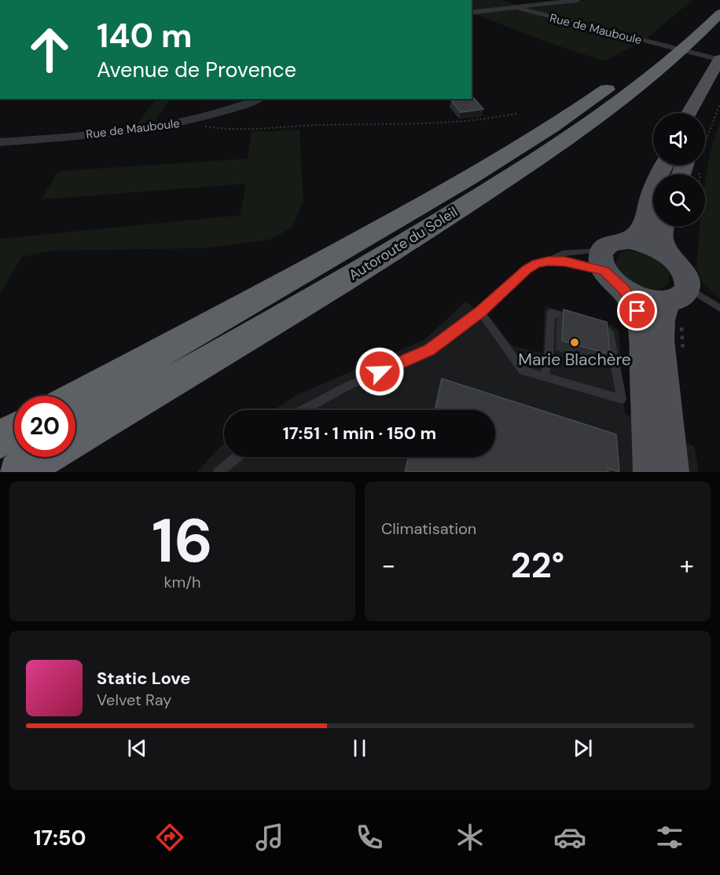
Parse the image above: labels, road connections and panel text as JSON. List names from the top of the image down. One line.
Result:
{"streets":{"highway":["Autoroute du Soleil"],"street":["Rue de Mauboule"]},"places":["Marie Blachère"],"page":{"turn":["140 m","Avenue de Provence"],"limit":"20","trip":"17:51 · 1 min · 150 m","tile":[["16","km/h"],"Climatisation"],"heat":["−","22°","+"],"song":["Static Love","Velvet Ray"],"tabs":"17:50"}}
